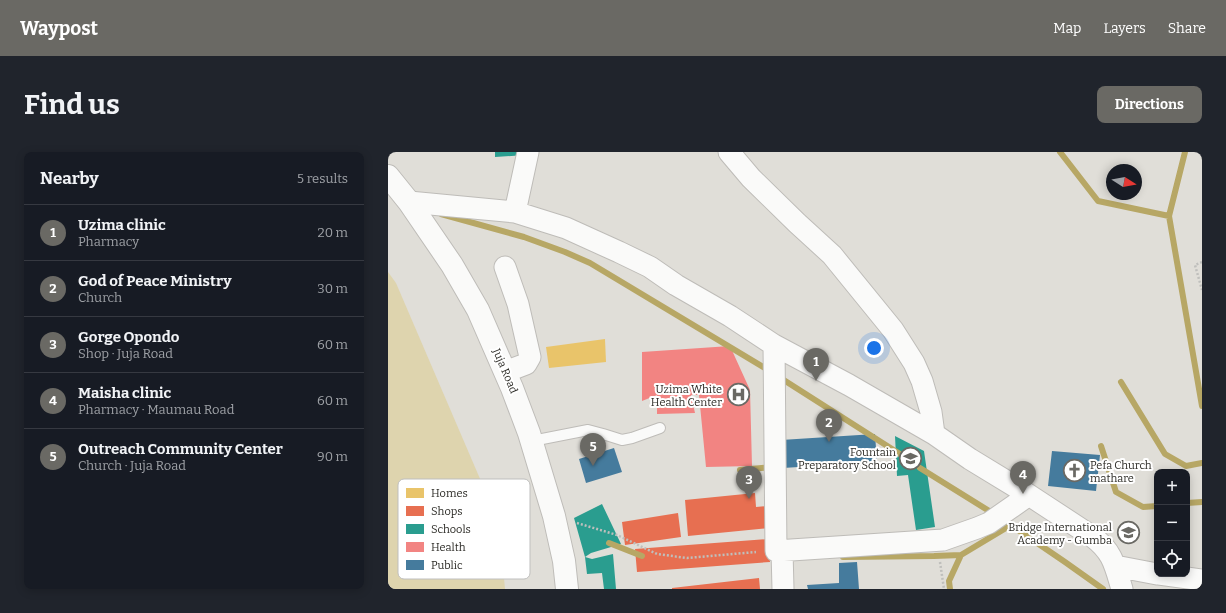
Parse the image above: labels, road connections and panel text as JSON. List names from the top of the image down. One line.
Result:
{"streets":{"main road":["Juja Road"]},"places":{"hospital":["Uzima White Health Center"],"school or university":["Fountain Preparatory School","Bridge International Academy - Gumba"],"church":["Pefa Church mathare"]},"legend":["Homes","Shops","Schools","Health","Public"],"north":"right","page":{"header":"Waypost","nav":["Map","Layers","Share"],"buttons":"Directions","title":"Find us","heading":["Nearby","5 results"],"list":[{"mark":"1","name":"Uzima clinic","note":"Pharmacy","value":"20 m"},{"mark":"2","name":"God of Peace Ministry","note":"Church","value":"30 m"},{"mark":"3","name":"Gorge Opondo","note":"Shop · Juja Road","value":"60 m"},{"mark":"4","name":"Maisha clinic","note":"Pharmacy · Maumau Road","value":"60 m"},{"mark":"5","name":"Outreach Community Center","note":"Church · Juja Road","value":"90 m"}],"pins":["1","2","5","4","3"],"map_buttons":["+","−"]}}
